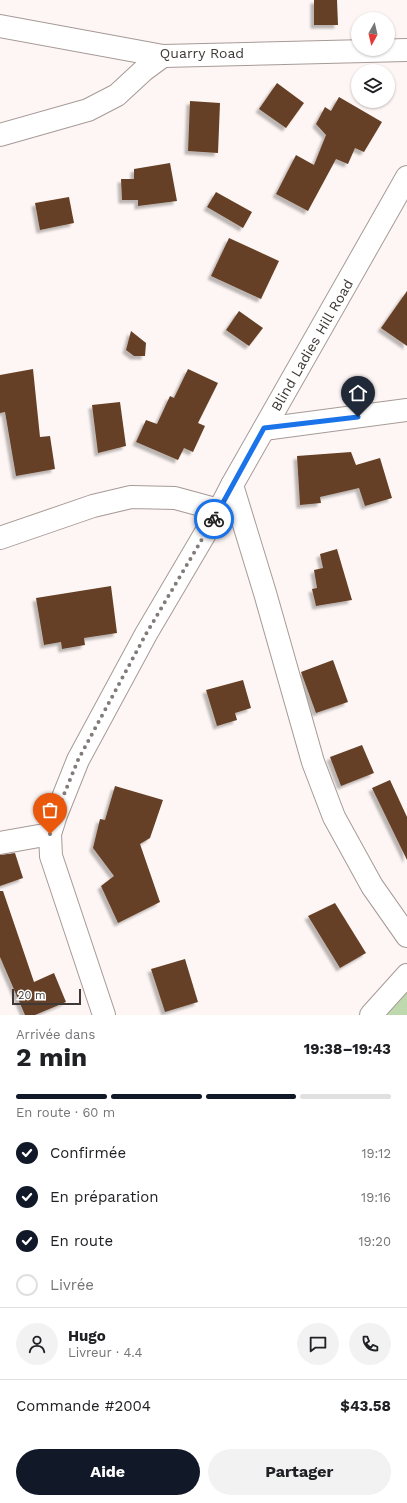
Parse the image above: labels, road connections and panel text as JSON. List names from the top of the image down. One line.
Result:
{"streets":{"street":["Quarry Road","Blind Ladies Hill Road"]},"scale_bar":"20 m","north":"bottom","page":{"scale":"20 m","heading":["2 min","Arrivée dans","19:38–19:43"],"panel":["Hugo","Livreur · 4.4","Commande #2004","$43.58"],"bar":"En route · 60 m","list":[["Confirmée","19:12"],["En préparation","19:16"],["En route","19:20"],"Livrée"],"buttons":["Aide","Partager"]}}
